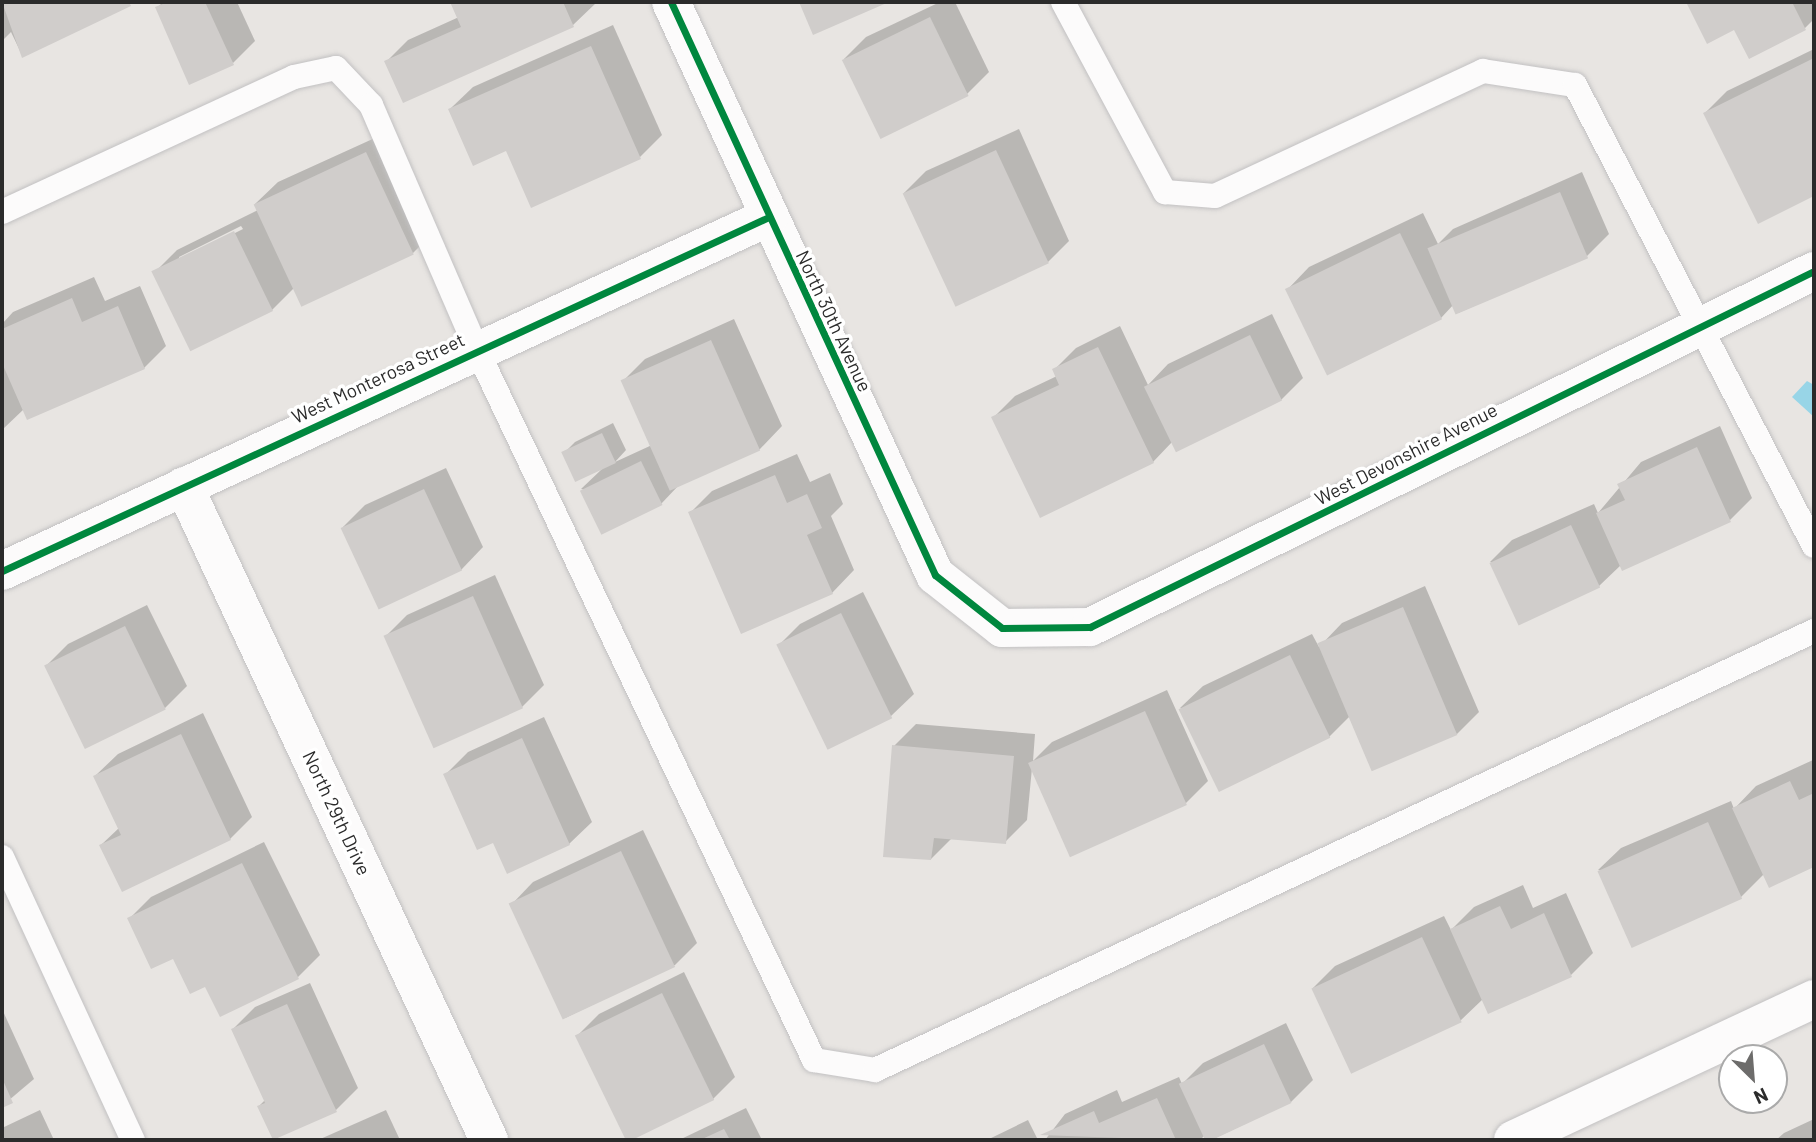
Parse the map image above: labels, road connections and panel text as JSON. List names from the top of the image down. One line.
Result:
{"streets":{"street":["North 30th Avenue","West Monterosa Street","West Devonshire Avenue","North 29th Drive"]},"crossings":[["North 30th Avenue","West Monterosa Street"],["North 30th Avenue","West Devonshire Avenue"],["West Monterosa Street","North 29th Drive"]],"north":"bottom right"}
